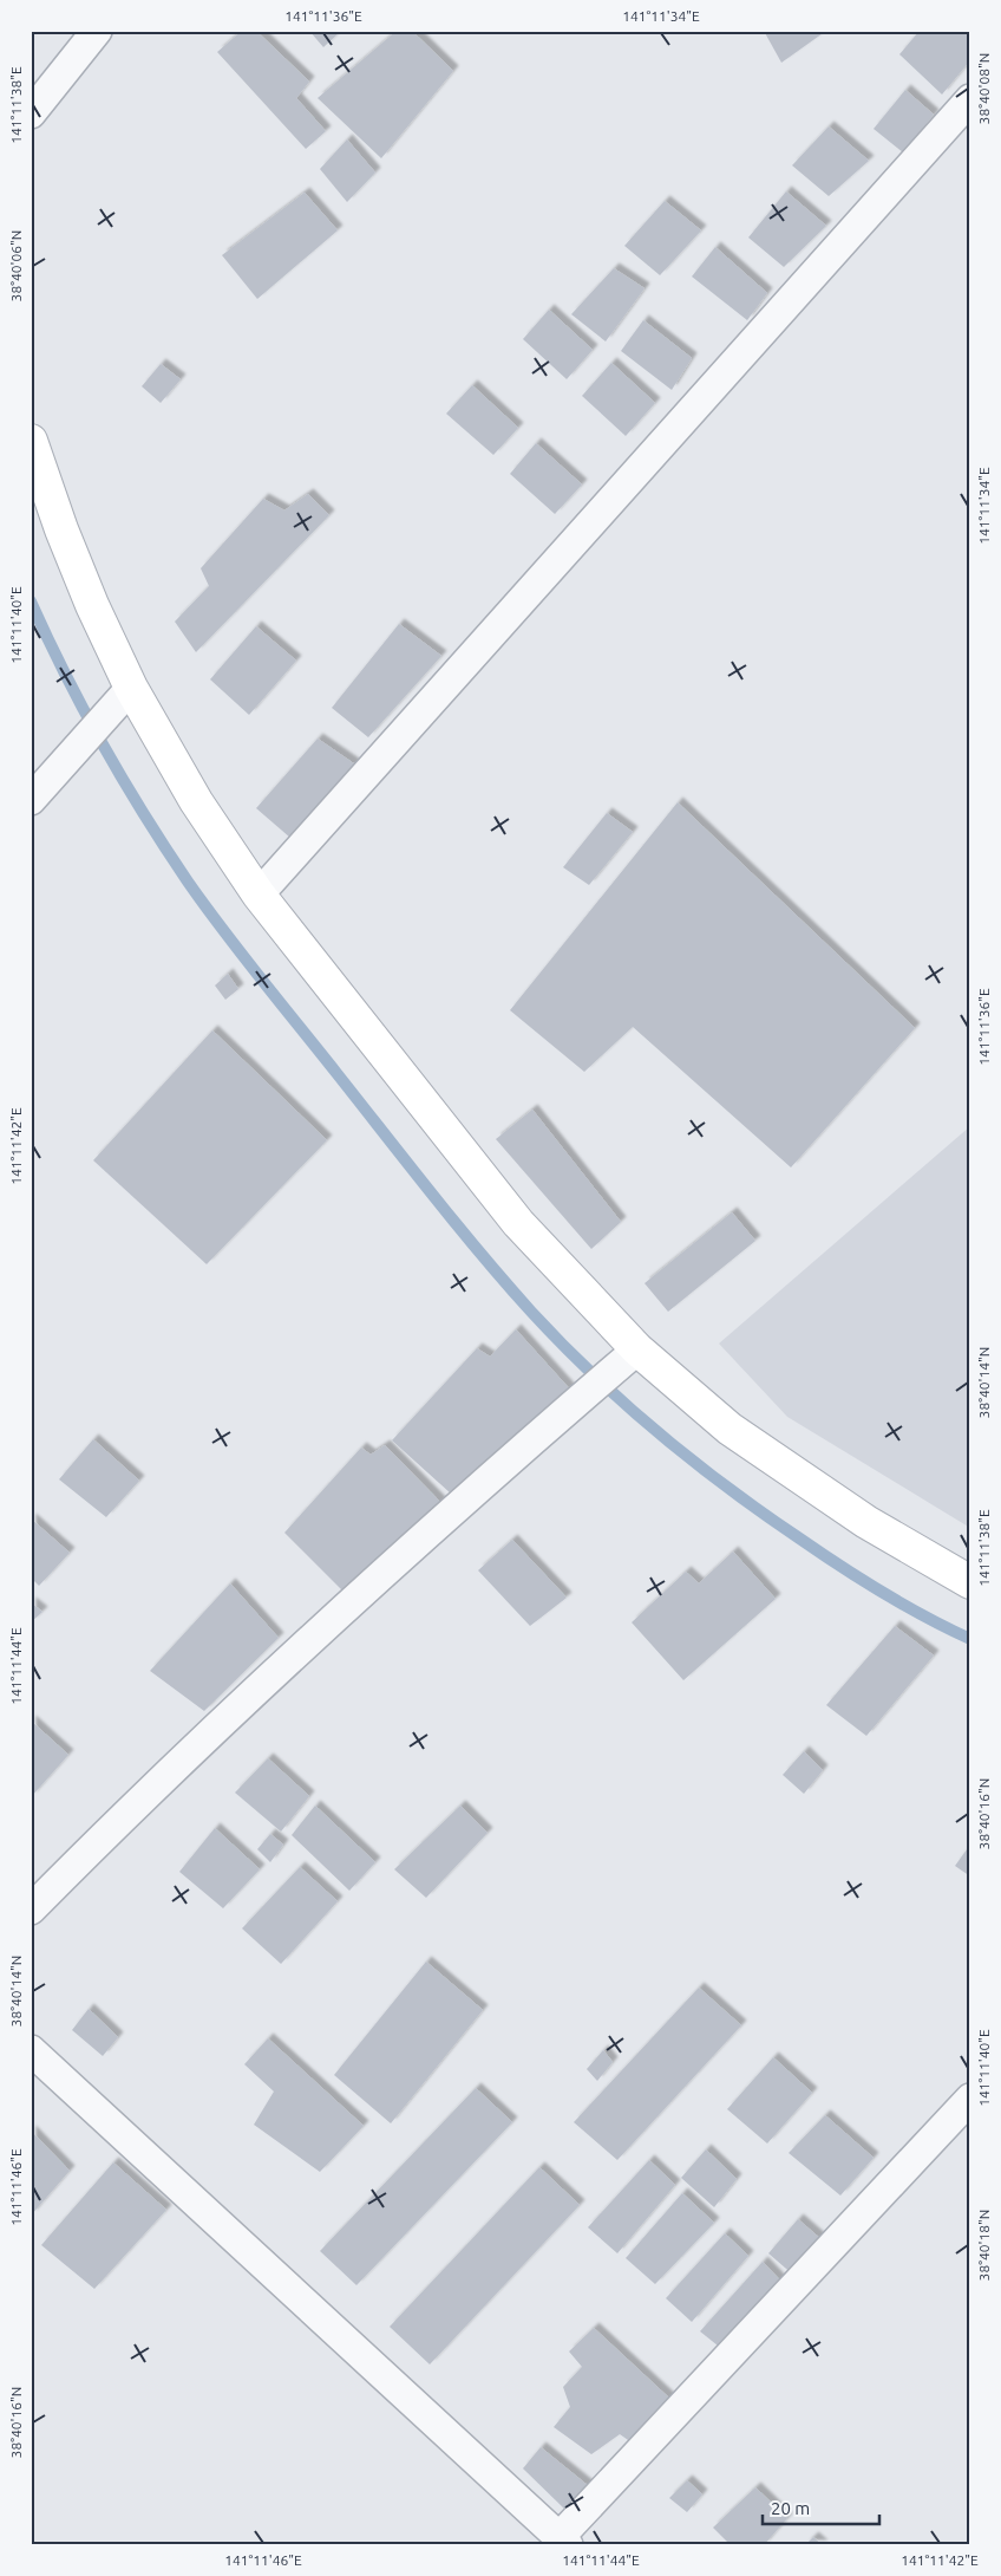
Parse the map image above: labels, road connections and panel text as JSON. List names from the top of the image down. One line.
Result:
{"scale_bar":"20 m","coordinates":["141°11'36\"E","141°11'34\"E","38°40'08\"N","141°11'38\"E","38°40'06\"N","141°11'40\"E","141°11'42\"E","38°40'14\"N","141°11'44\"E","38°40'16\"N","141°11'46\"E","38°40'18\"N"]}
